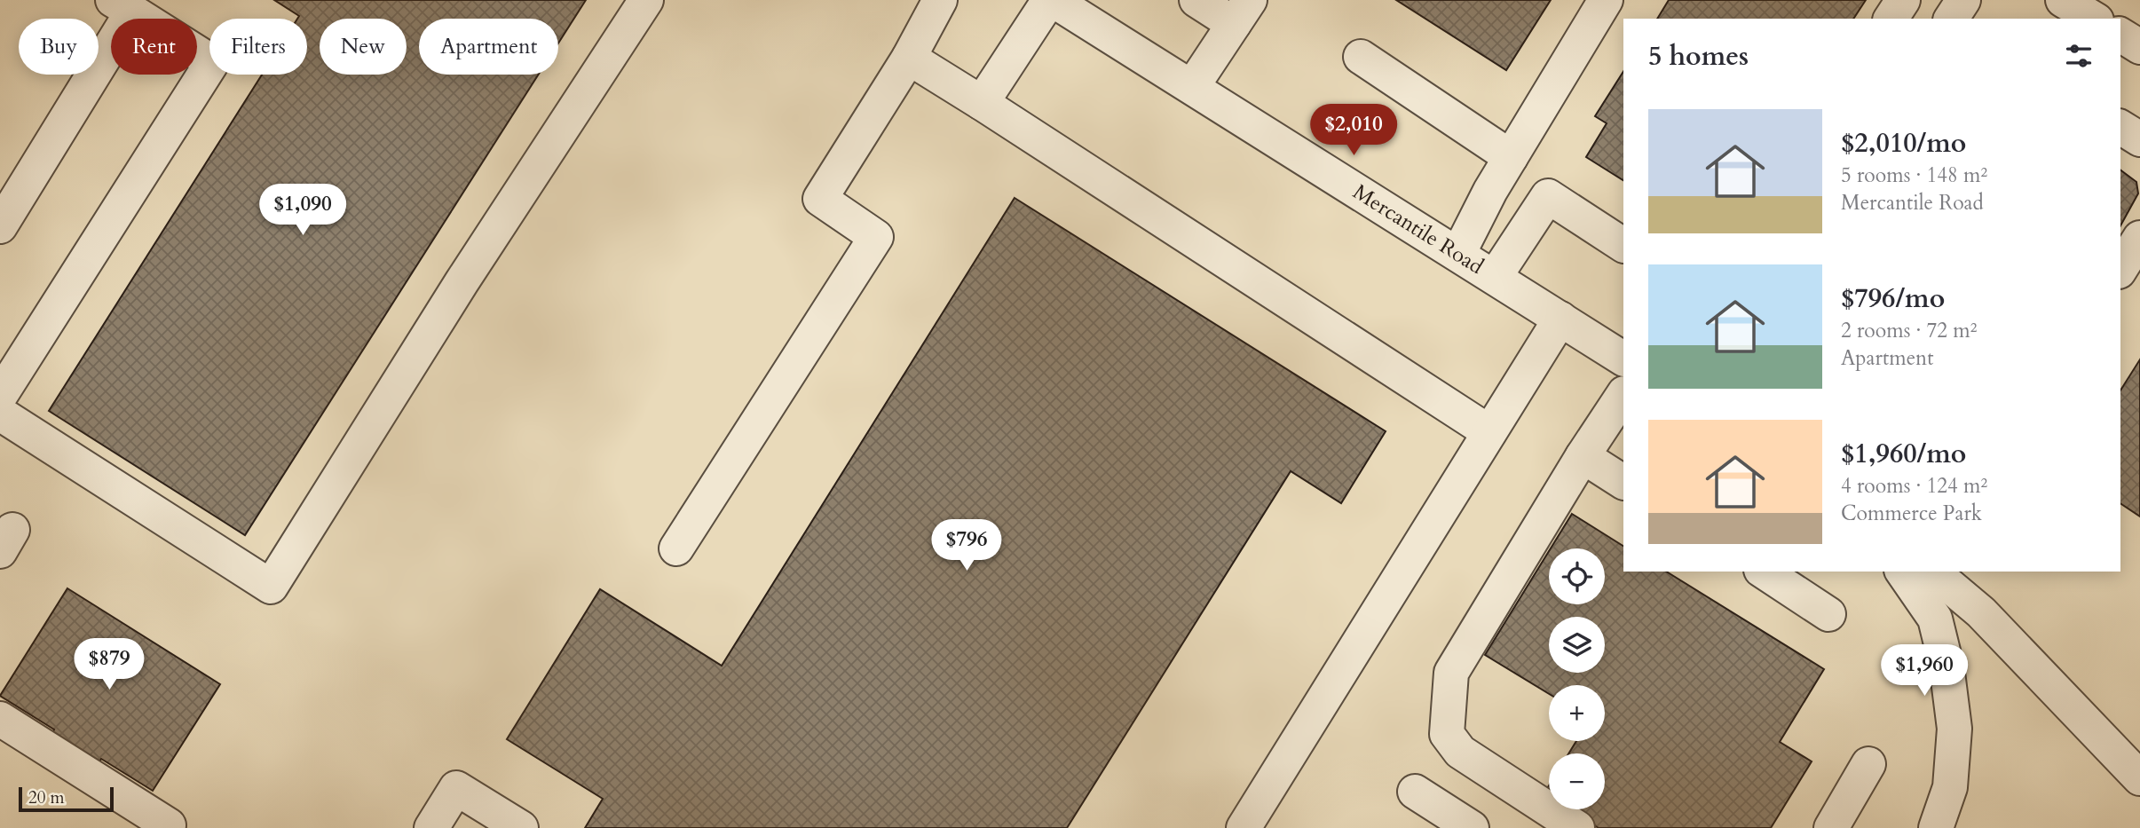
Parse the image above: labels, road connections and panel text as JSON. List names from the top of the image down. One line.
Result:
{"streets":{"street":["Mercantile Road"]},"scale_bar":"20 m","page":{"chip":["Buy","Rent","Filters","New","Apartment"],"heading":"5 homes","list":[{"name":"$2,010/mo","note":"5 rooms · 148 m² · Mercantile Road"},{"name":"$796/mo","note":"2 rooms · 72 m² · Apartment"},{"name":"$1,960/mo","note":"4 rooms · 124 m² · Commerce Park"}],"price":["$2,010","$1,090","$796","$879","$1,960"],"map_buttons":["+","−"],"scale":"20 m"}}
